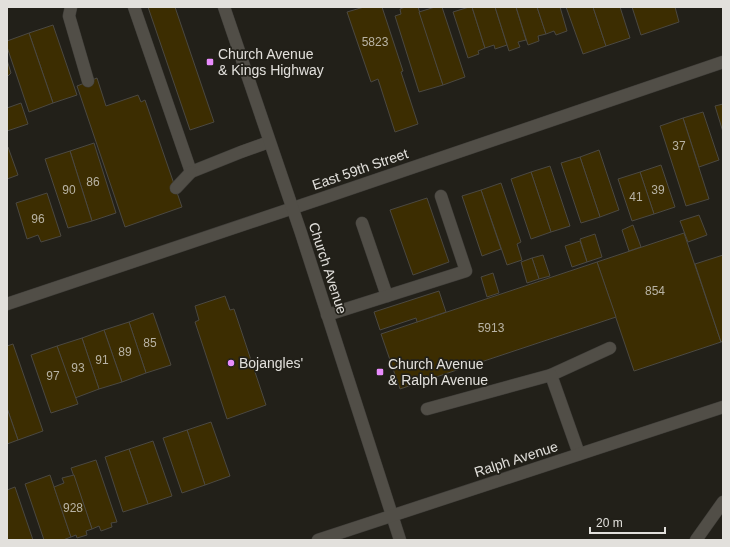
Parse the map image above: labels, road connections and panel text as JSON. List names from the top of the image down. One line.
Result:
{"streets":{"main road":["East 59th Street","Church Avenue","Ralph Avenue"]},"crossings":[["East 59th Street","Church Avenue"],["Church Avenue","Ralph Avenue"]],"places":{"transit":["Church Avenue & Kings Highway","Church Avenue & Ralph Avenue"],"other":["Bojangles'"]},"house_numbers":["5823","37","86","90","39","41","96","854","5913","85","89","91","93","97","928"],"scale_bar":"20 m"}
